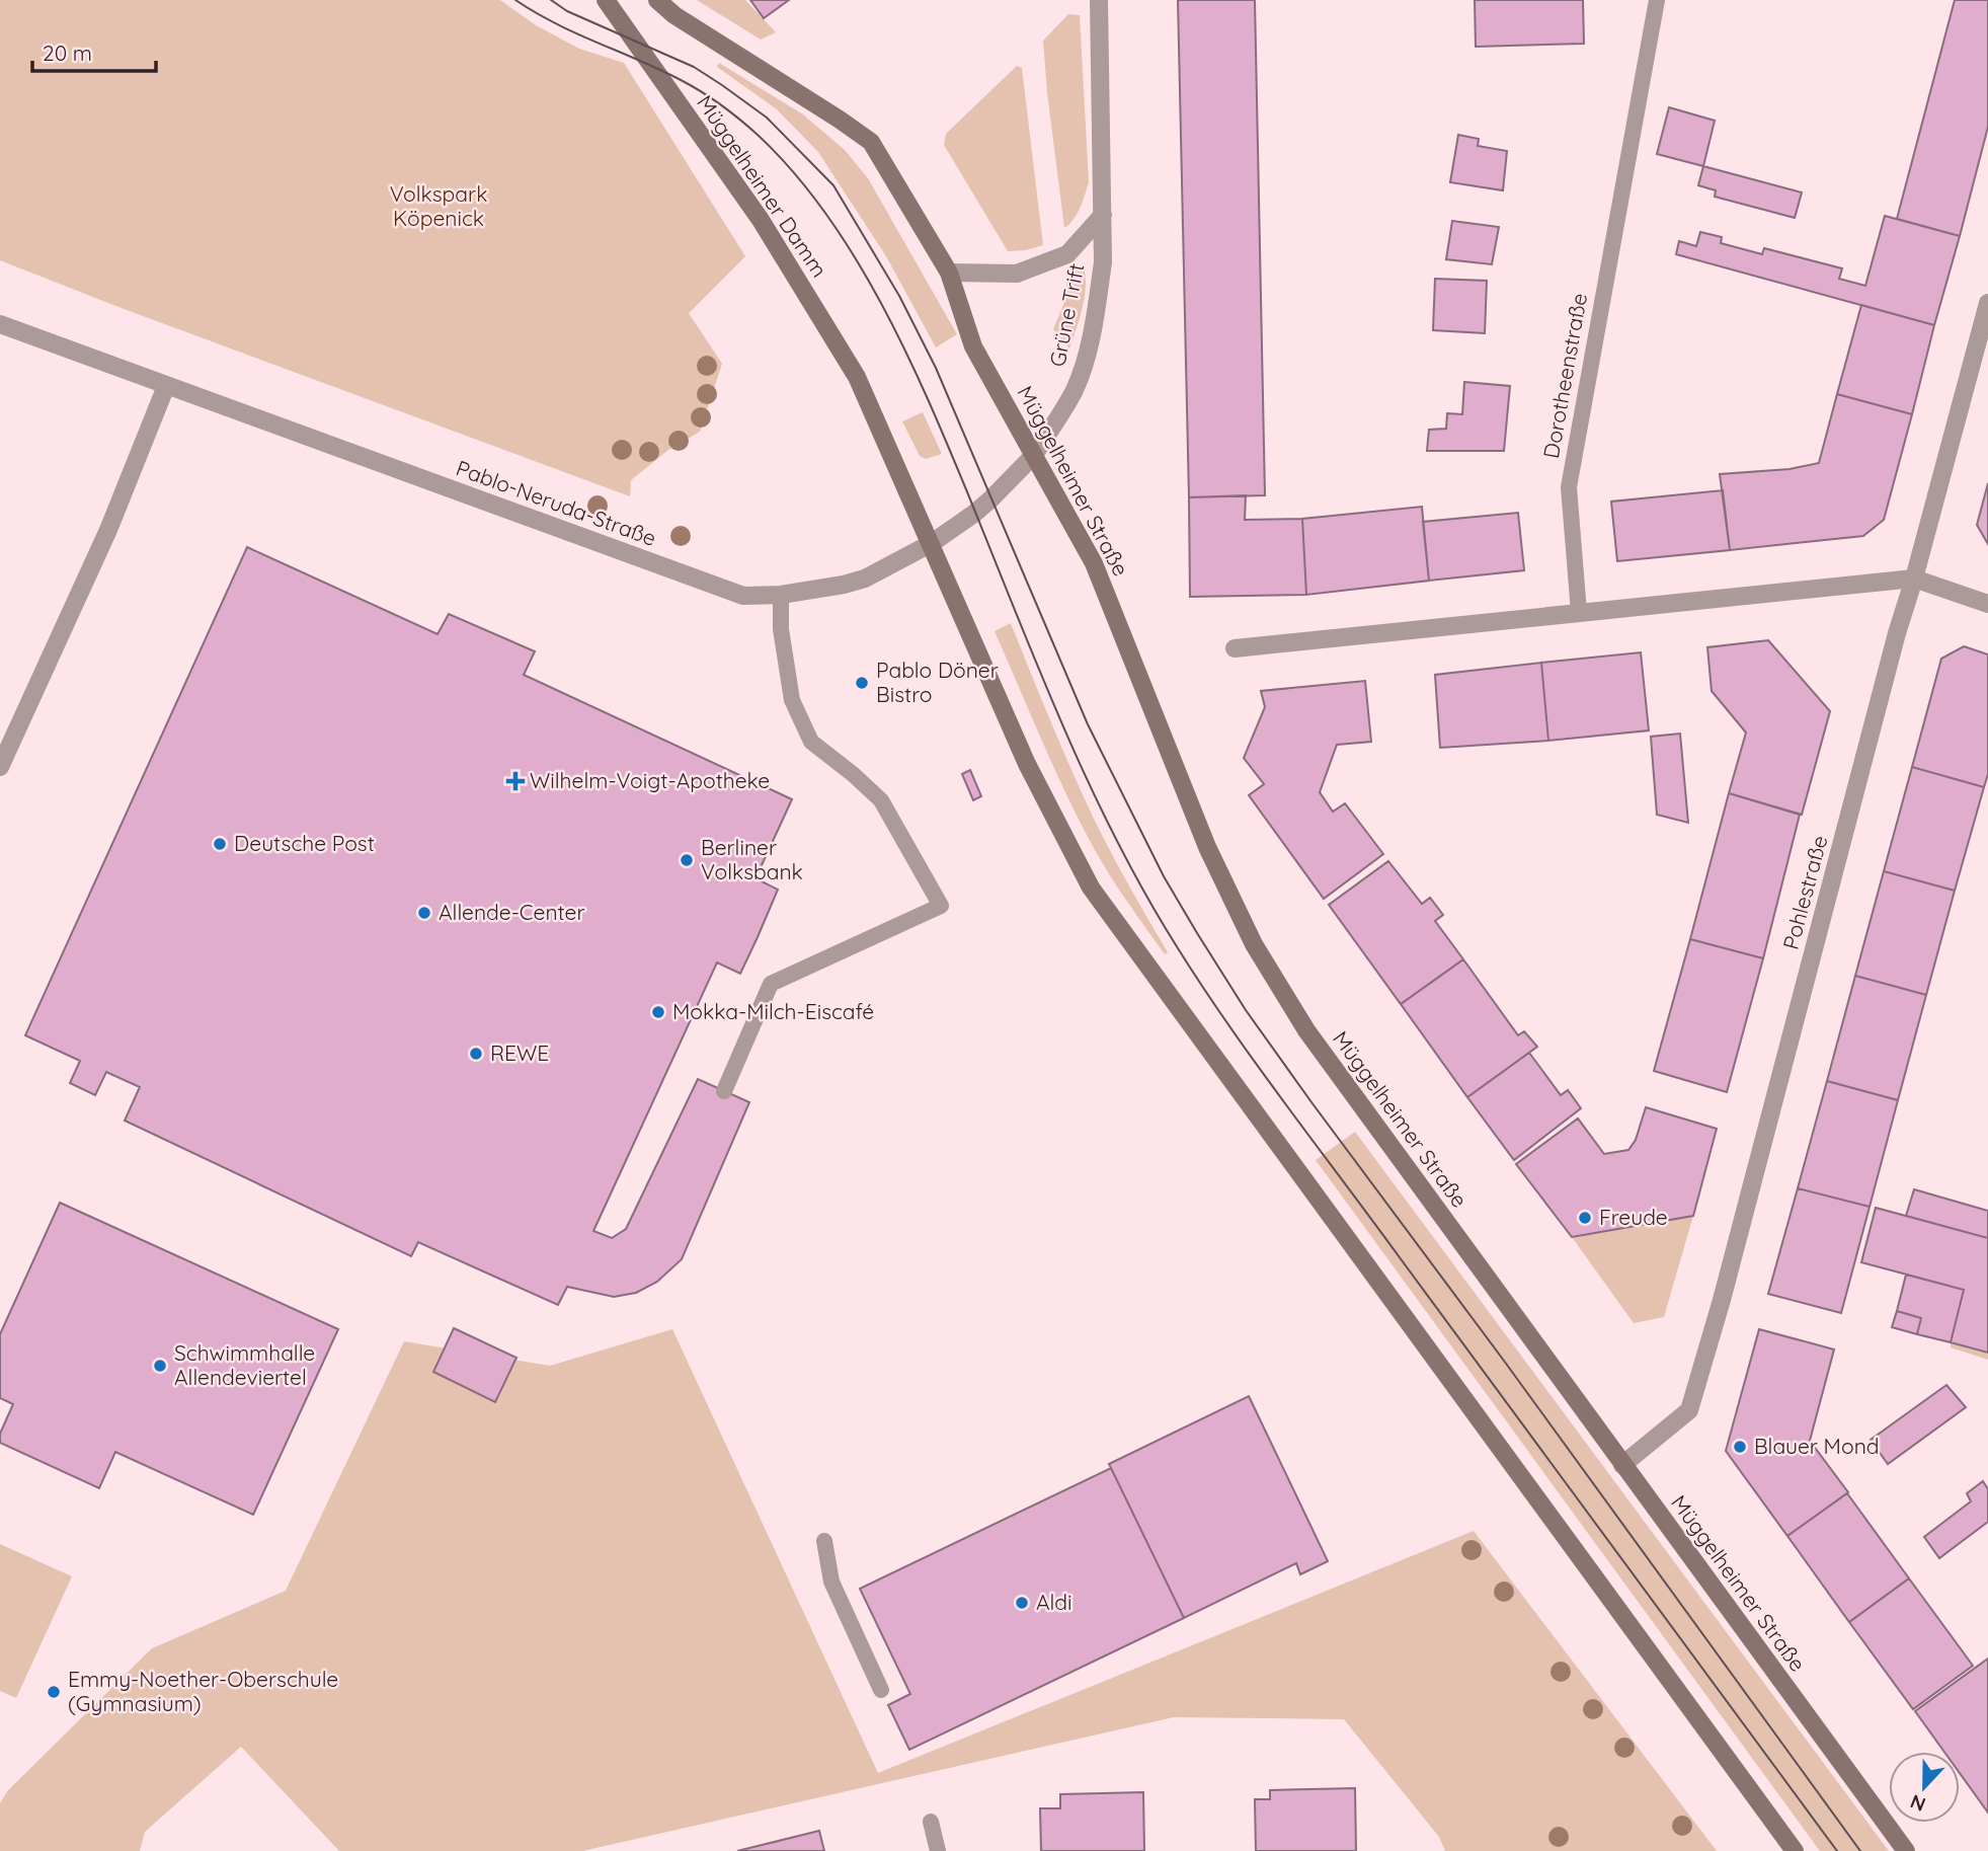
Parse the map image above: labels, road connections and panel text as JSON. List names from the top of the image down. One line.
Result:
{"streets":{"main road":["Müggelheimer Damm","Müggelheimer Straße"],"street":["Grüne Trift","Pablo-Neruda-Straße","Pohlestraße"],"lane":["Dorotheenstraße"]},"crossings":[["Müggelheimer Damm","Grüne Trift"],["Müggelheimer Damm","Pablo-Neruda-Straße"],["Grüne Trift","Müggelheimer Straße"],["Grüne Trift","Pablo-Neruda-Straße"],["Müggelheimer Straße","Pohlestraße"]],"parks":["Volkspark Köpenick"],"places":{"other":["Pablo Döner Bistro","Deutsche Post","Berliner Volksbank","Allende-Center","Mokka-Milch-Eiscafé","REWE","Freude","Schwimmhalle Allendeviertel","Blauer Mond","Aldi","Emmy-Noether-Oberschule (Gymnasium)"],"health":["Wilhelm-Voigt-Apotheke"]},"scale_bar":"20 m","north":"bottom"}
